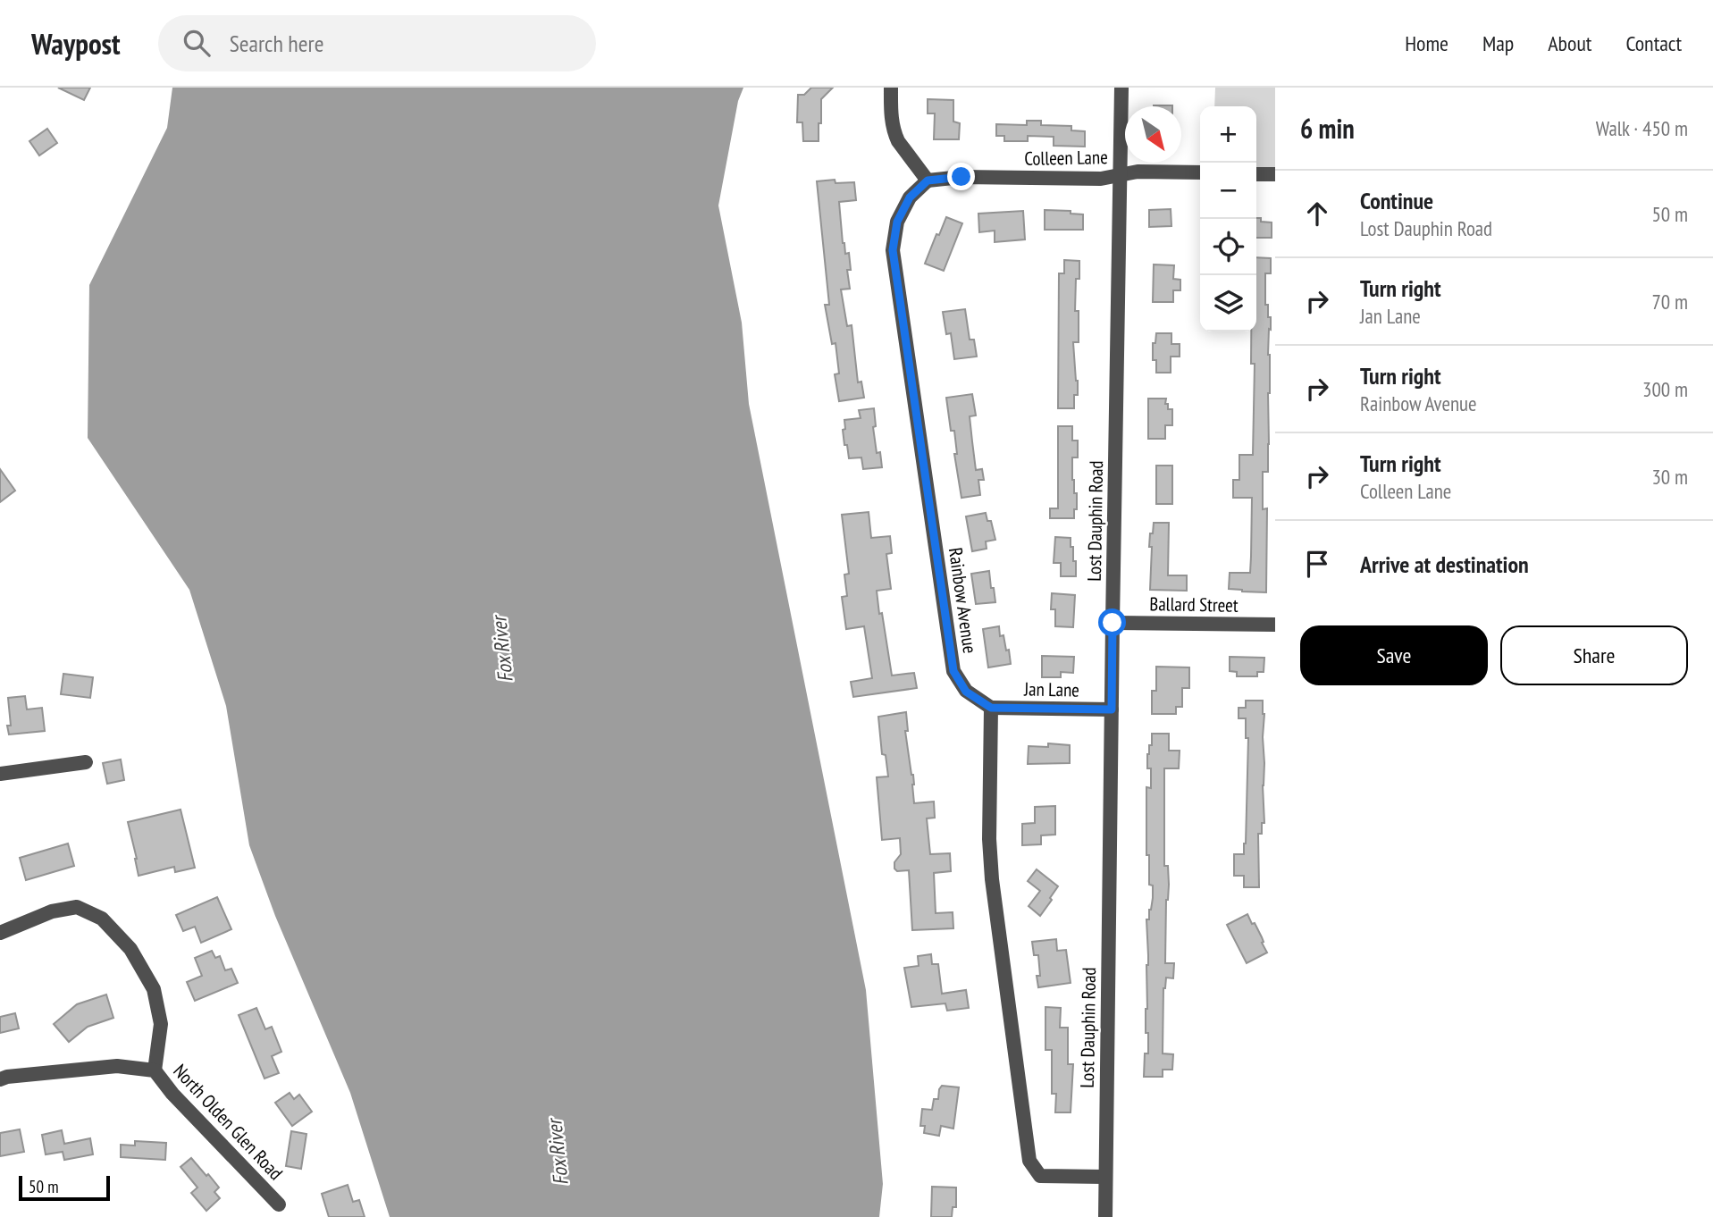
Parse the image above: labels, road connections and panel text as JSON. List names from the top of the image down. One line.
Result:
{"streets":{"street":["Colleen Lane","Lost Dauphin Road","Rainbow Avenue","Ballard Street","Jan Lane","North Olden Glen Road"]},"crossings":[["Colleen Lane","Lost Dauphin Road"],["Colleen Lane","Rainbow Avenue"],["Lost Dauphin Road","Ballard Street"],["Lost Dauphin Road","Jan Lane"],["Rainbow Avenue","Jan Lane"]],"water":["Fox River"],"scale_bar":"50 m","north":"bottom right","page":{"header":"Waypost","search":"Search here","nav":["Home","Map","About","Contact"],"heading":["6 min","Walk · 450 m"],"map_buttons":["+","−"],"list":[["Continue","Lost Dauphin Road","50 m"],["Turn right","Jan Lane","70 m"],["Turn right","Rainbow Avenue","300 m"],["Turn right","Colleen Lane","30 m"],"Arrive at destination"],"buttons":["Save","Share"],"scale":"50 m"}}
